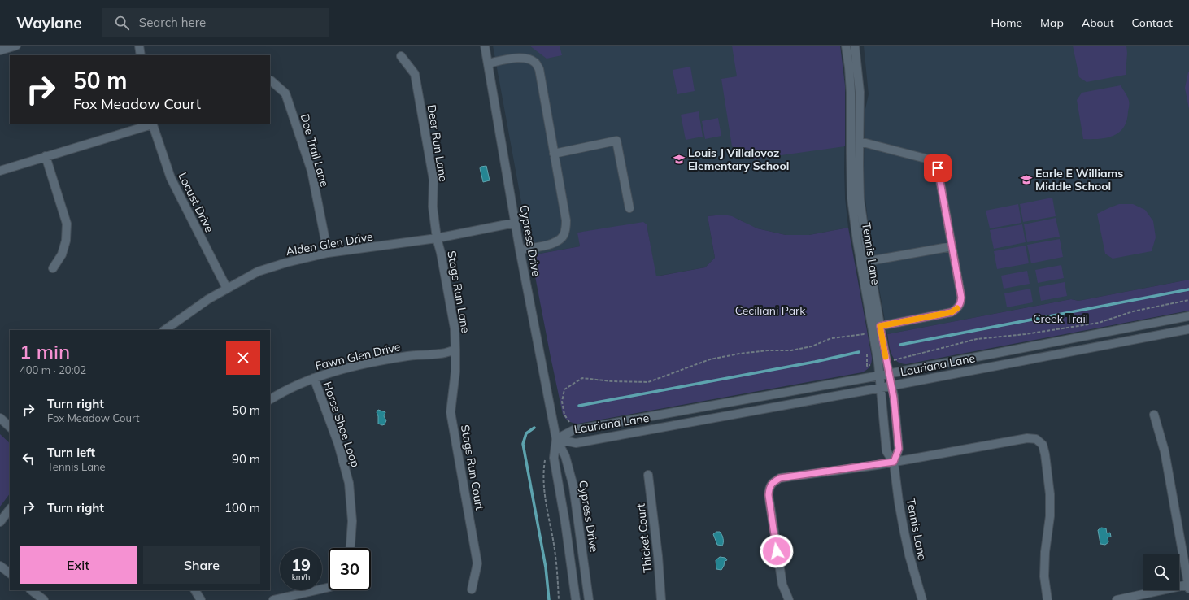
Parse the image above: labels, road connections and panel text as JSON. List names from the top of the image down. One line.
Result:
{"streets":{"street":["Deer Run Lane","Doe Trail Lane","Locust Drive","Cypress Drive","Alden Glen Drive","Tennis Lane","Stags Run Lane","Fawn Glen Drive","Lauriana Lane","Horse Shoe Loop","Stags Run Court","Thicket Court"]},"crossings":[["Deer Run Lane","Alden Glen Drive"],["Deer Run Lane","Stags Run Lane"],["Doe Trail Lane","Alden Glen Drive"],["Locust Drive","Alden Glen Drive"],["Cypress Drive","Alden Glen Drive"],["Cypress Drive","Lauriana Lane"],["Alden Glen Drive","Stags Run Lane"],["Tennis Lane","Lauriana Lane"],["Stags Run Lane","Fawn Glen Drive"],["Stags Run Lane","Stags Run Court"],["Fawn Glen Drive","Horse Shoe Loop"],["Fawn Glen Drive","Stags Run Court"]],"parks":["Ceciliani Park","Creek Trail"],"places":{"school or university":["Louis J Villalovoz Elementary School","Earle E Williams Middle School"]},"page":{"header":"Waylane","search":"Search here","nav":["Home","Map","About","Contact"],"turn":["50 m","Fox Meadow Court"],"heading":["1 min","400 m · 20:02"],"list":[{"name":"Turn right","note":"Fox Meadow Court","value":"50 m"},{"name":"Turn left","note":"Tennis Lane","value":"90 m"},{"name":"Turn right","value":"100 m"}],"buttons":["Exit","Share"],"speed":"19 km/h","limit":"30"}}
